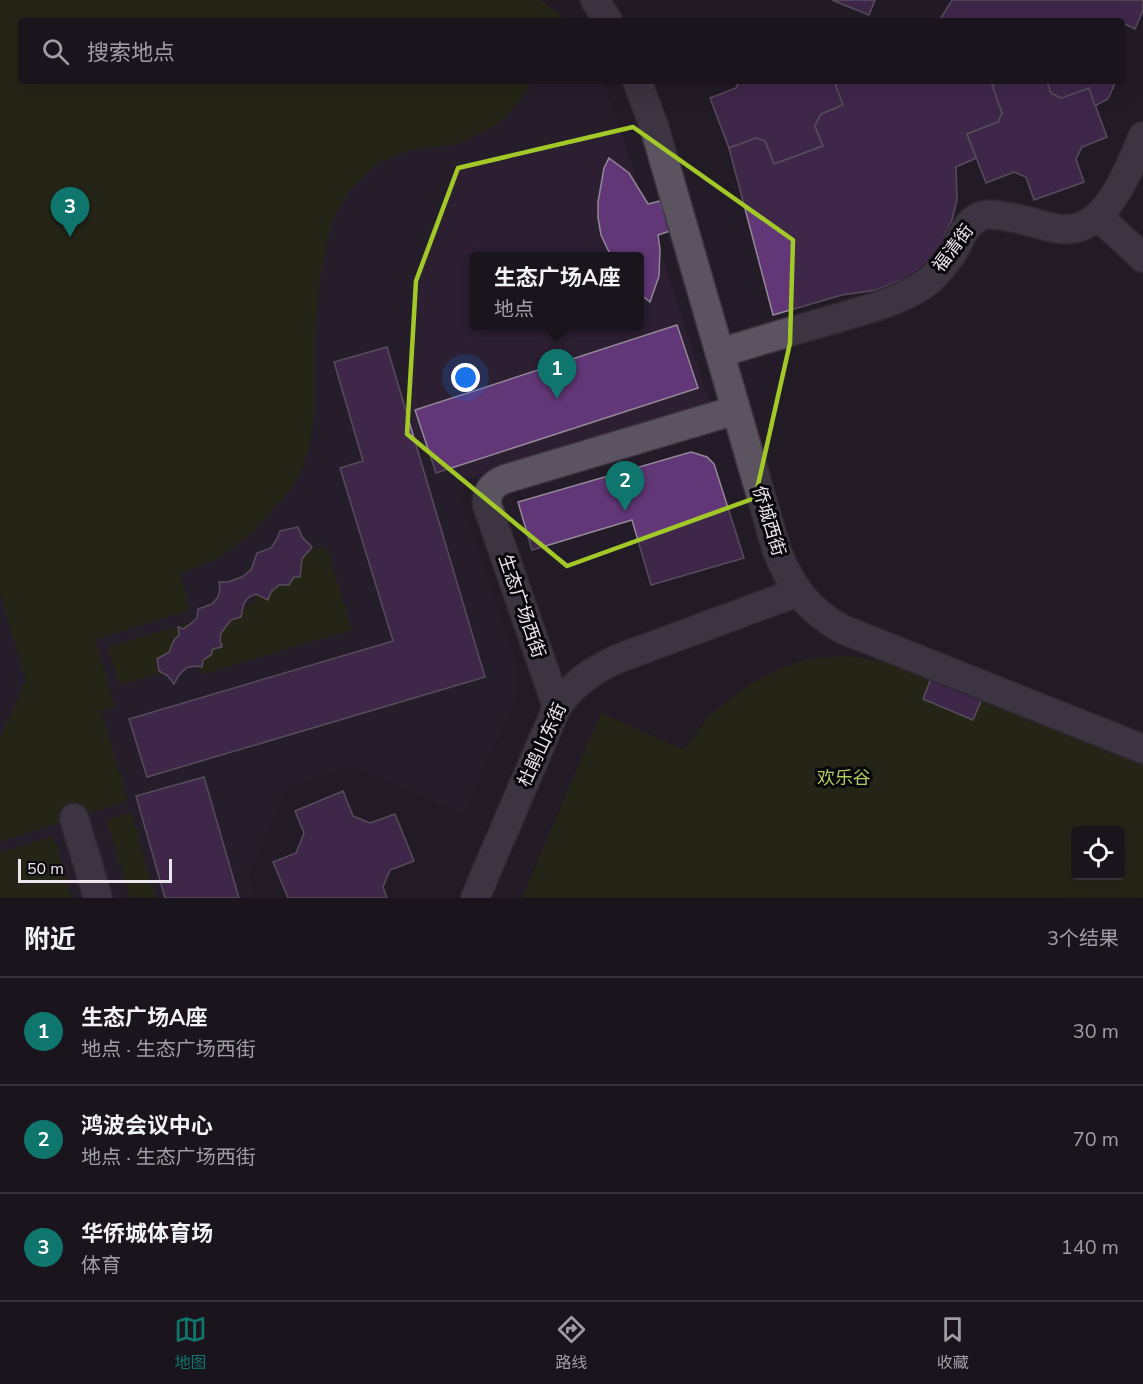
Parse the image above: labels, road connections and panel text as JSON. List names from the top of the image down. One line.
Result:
{"streets":{"street":["福清街","侨城西街","生态广场西街","杜鹃山东街"]},"crossings":[["福清街","侨城西街"],["侨城西街","杜鹃山东街"],["生态广场西街","杜鹃山东街"]],"parks":["欢乐谷"],"scale_bar":"50 m","page":{"search":"搜索地点","pins":["3","1","2"],"popup":["生态广场A座","地点"],"scale":"50 m","heading":["附近","3个结果"],"list":[{"mark":"1","name":"生态广场A座","note":"地点 · 生态广场西街","value":"30 m"},{"mark":"2","name":"鸿波会议中心","note":"地点 · 生态广场西街","value":"70 m"},{"mark":"3","name":"华侨城体育场","note":"体育","value":"140 m"}],"nav":["地图","路线","收藏"]}}
